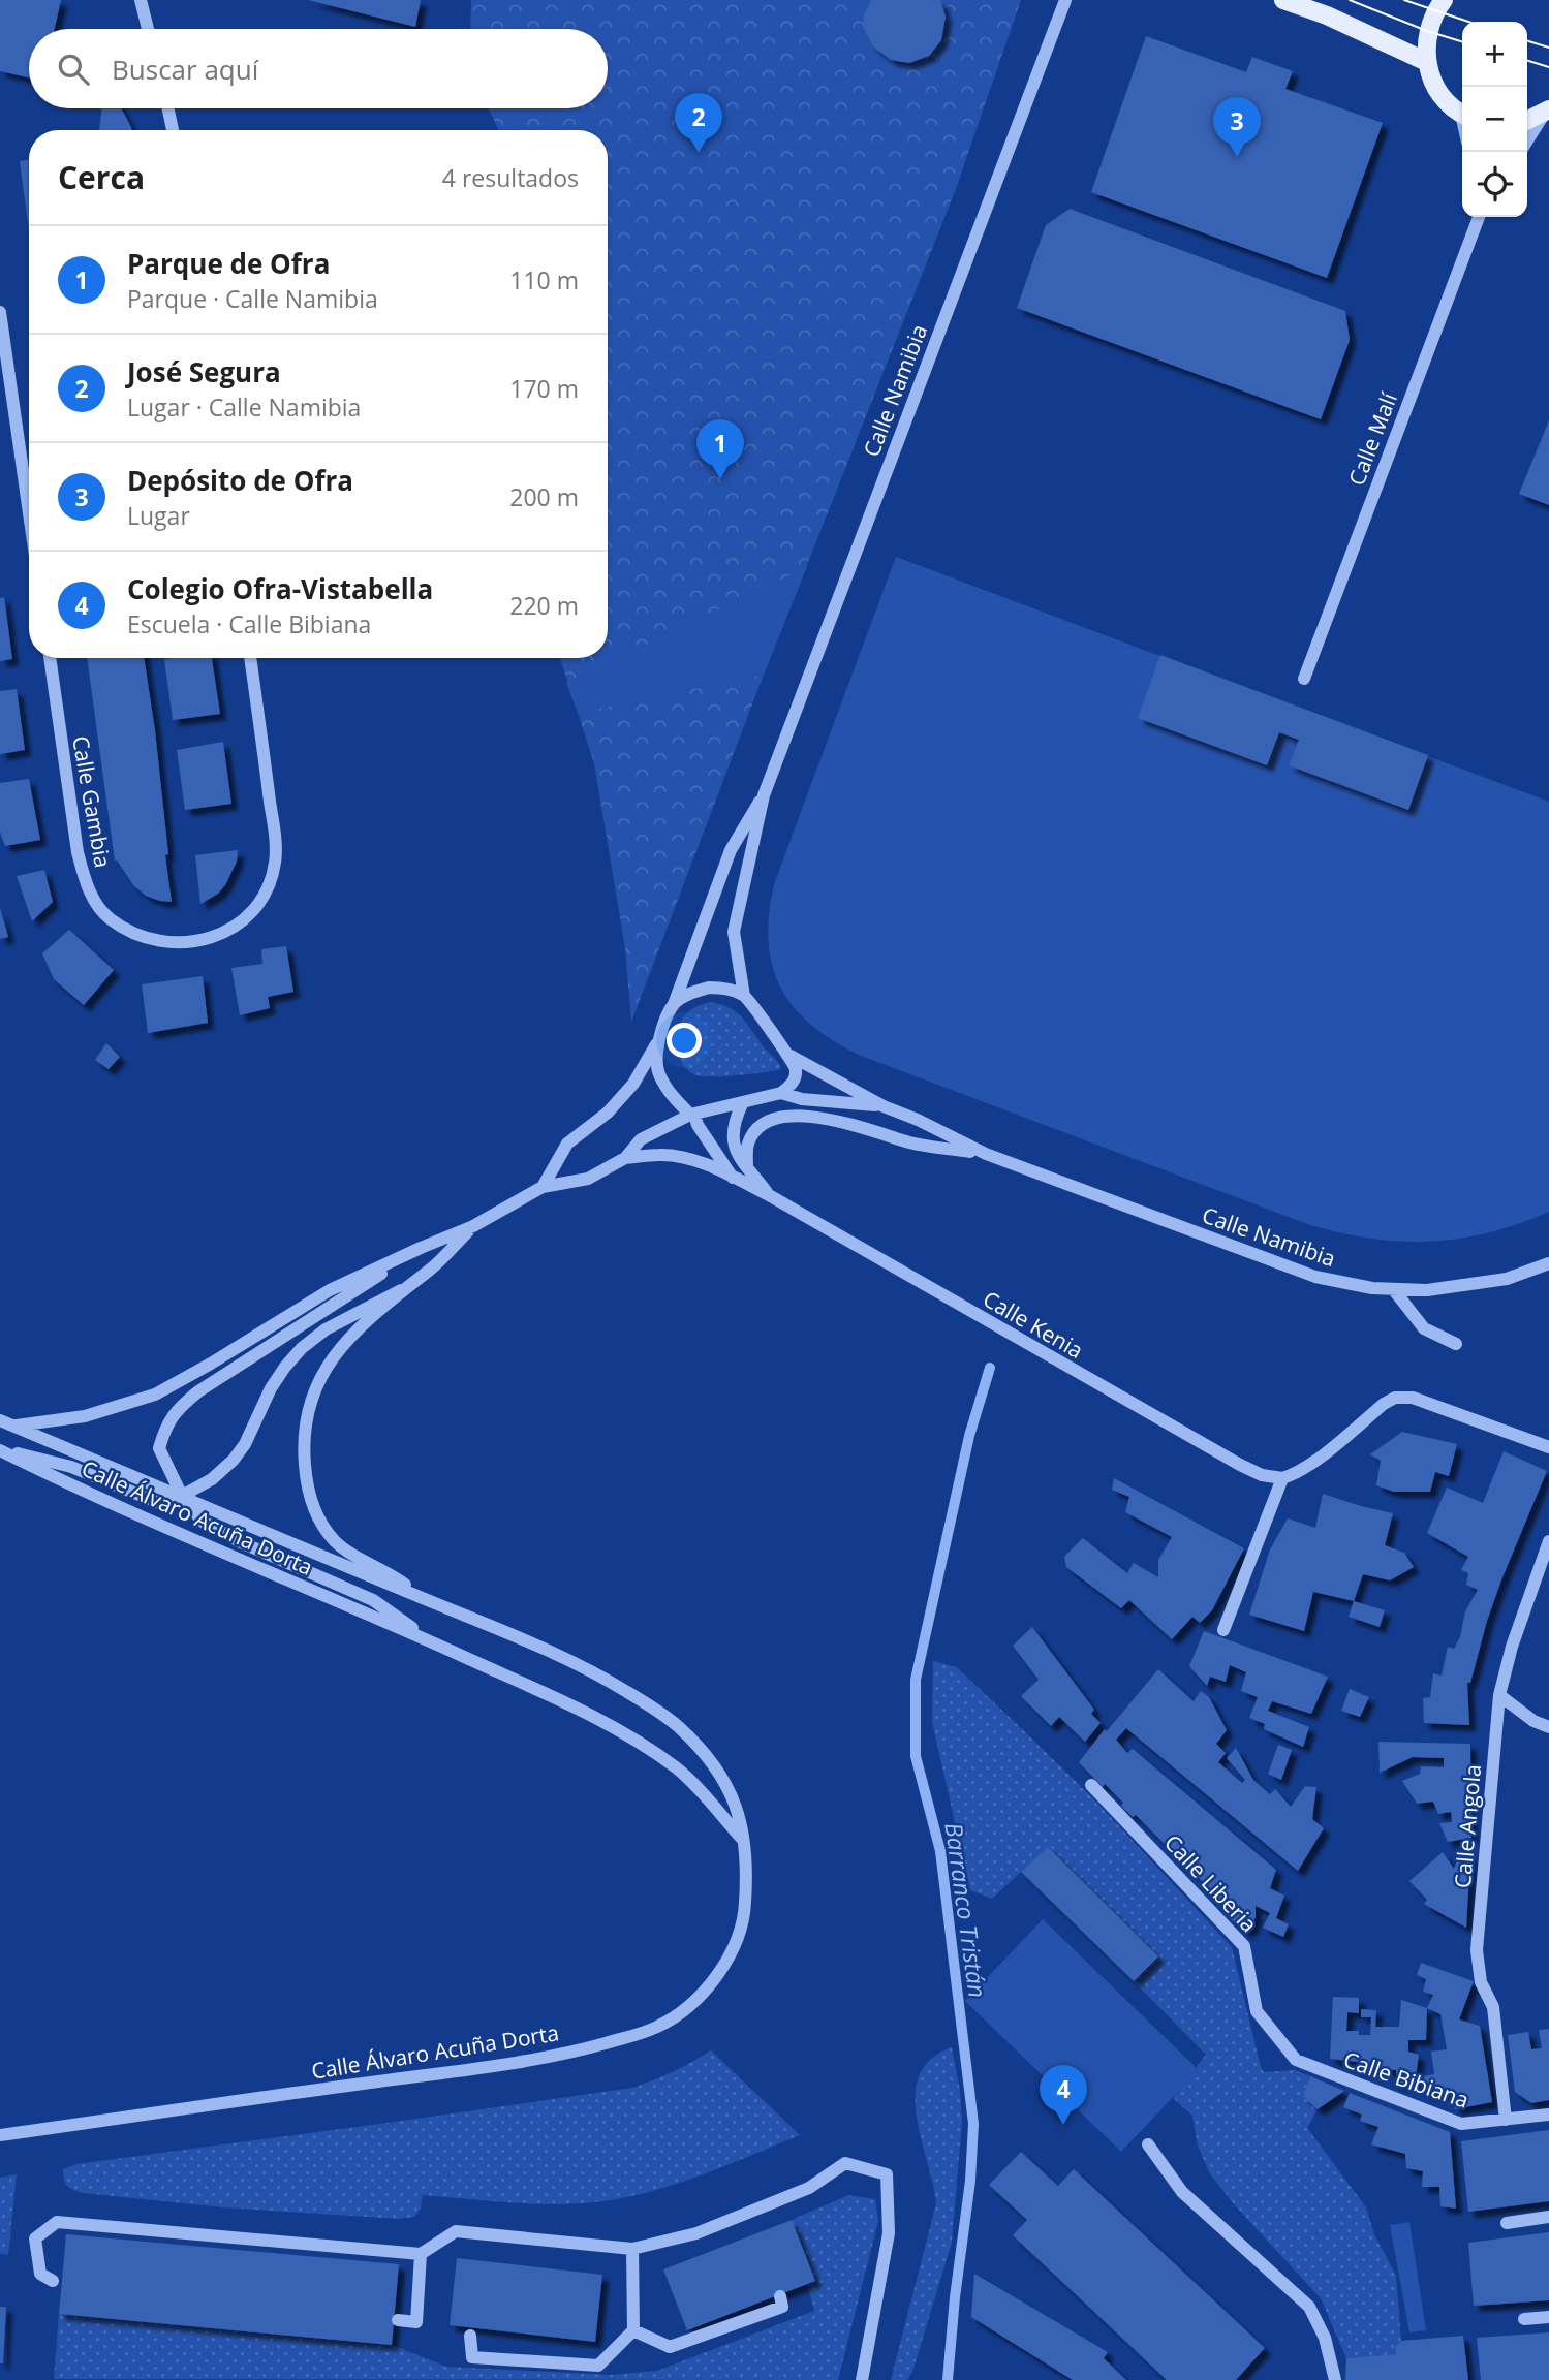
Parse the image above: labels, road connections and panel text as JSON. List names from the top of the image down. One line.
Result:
{"streets":{"street":["Calle Namibia","Calle Malí","Calle Gambia","Calle Kenia","Calle Álvaro Acuña Dorta","Calle Angola","Calle Liberia","Calle Bibiana"]},"crossings":[["Calle Namibia","Calle Kenia"],["Calle Angola","Calle Bibiana"],["Calle Liberia","Calle Bibiana"]],"water":["Barranco Tristán"],"page":{"map_buttons":["+","−"],"search":"Buscar aquí","pins":["2","3","1","4"],"heading":["Cerca","4 resultados"],"list":[{"mark":"1","name":"Parque de Ofra","note":"Parque · Calle Namibia","value":"110 m"},{"mark":"2","name":"José Segura","note":"Lugar · Calle Namibia","value":"170 m"},{"mark":"3","name":"Depósito de Ofra","note":"Lugar","value":"200 m"},{"mark":"4","name":"Colegio Ofra-Vistabella","note":"Escuela · Calle Bibiana","value":"220 m"}]}}
